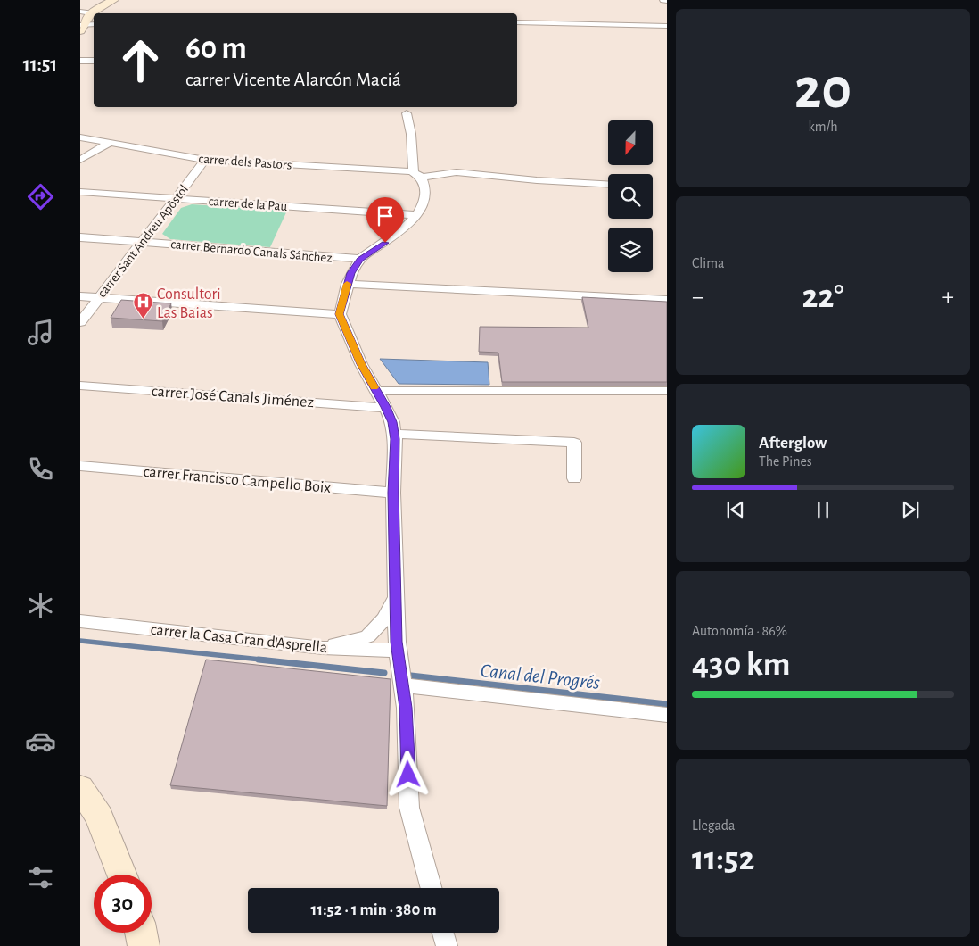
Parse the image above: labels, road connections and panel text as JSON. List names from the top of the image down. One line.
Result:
{"streets":{"street":["carrer dels Pastors","carrer de la Pau","carrer Sant Andreu Apòstol","carrer Bernardo Canals Sánchez","carrer José Canals Jiménez","carrer Francisco Campello Boix","carrer la Casa Gran d'Asprella"]},"crossings":[["carrer dels Pastors","carrer Sant Andreu Apòstol"],["carrer de la Pau","carrer Sant Andreu Apòstol"],["carrer Sant Andreu Apòstol","carrer Bernardo Canals Sánchez"]],"water":["Canal del Progrés"],"places":{"hospital":["Consultori Las Baias"]},"north":"bottom","page":{"tabs":"11:51","tile":[["20","km/h"],"Clima",["Autonomía · 86%","430 km"],["Llegada","11:52"]],"turn":["60 m","carrer Vicente Alarcón Maciá"],"heat":["−","22°","+"],"song":["Afterglow","The Pines"],"limit":"30","trip":"11:52 · 1 min · 380 m"}}
